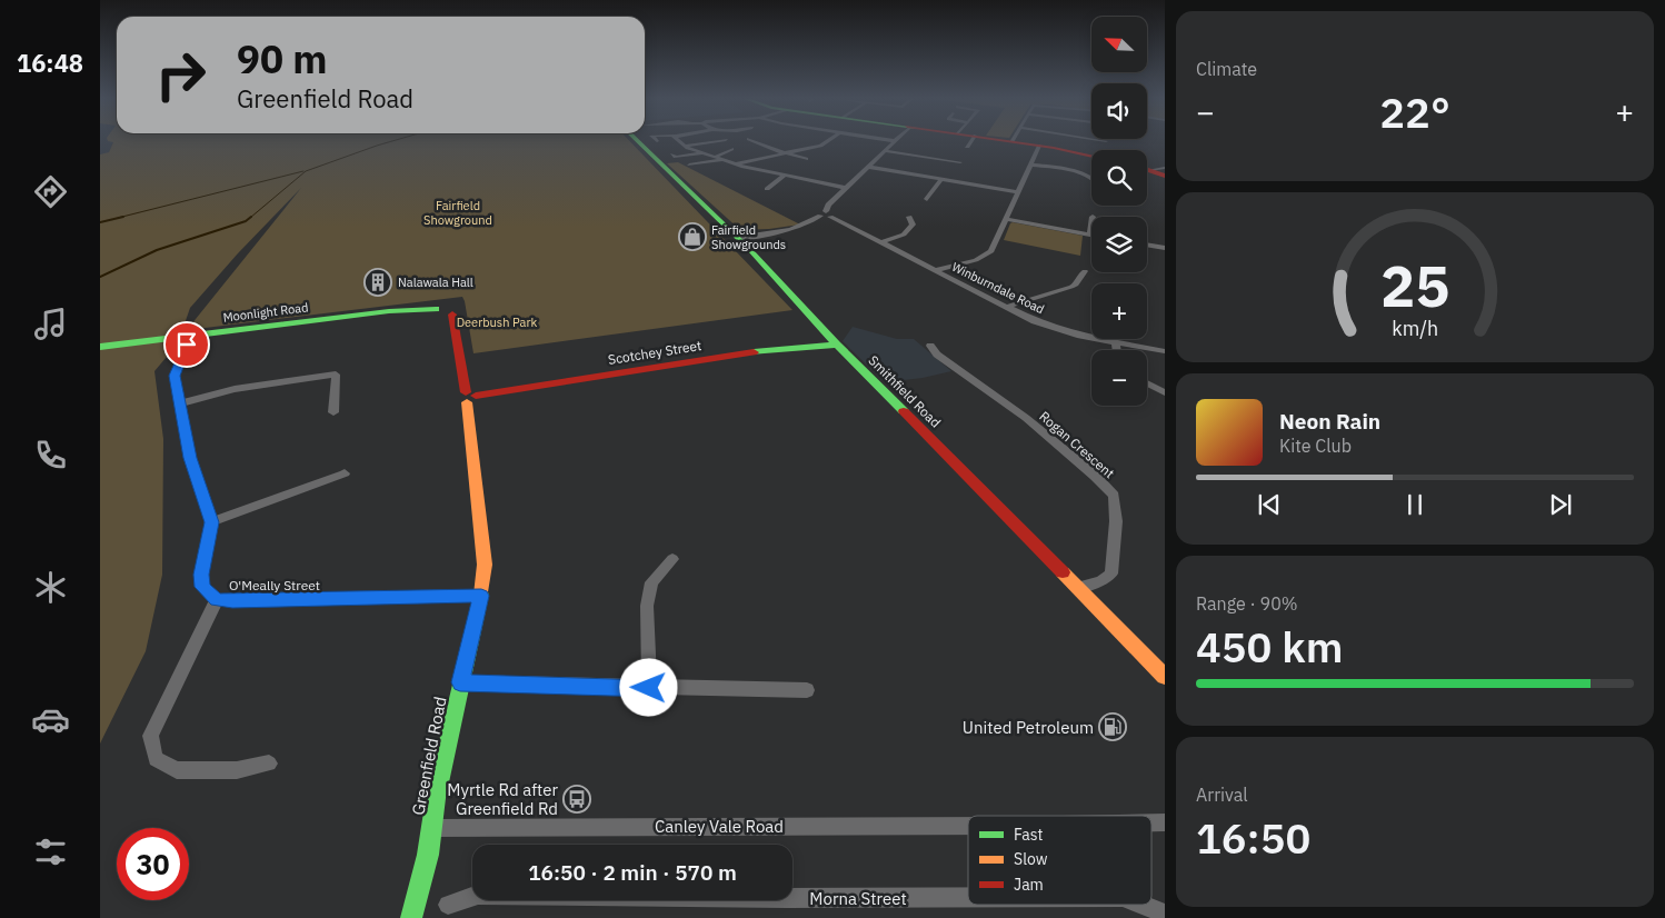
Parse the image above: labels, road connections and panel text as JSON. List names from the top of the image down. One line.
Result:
{"streets":{"street":["Winburndale Road","Moonlight Road","Scotchey Street","Smithfield Road","Rogan Crescent","O'Meally Street","Greenfield Road","Canley Vale Road","Morna Street"]},"crossings":[["Moonlight Road","O'Meally Street"],["Moonlight Road","Greenfield Road"],["Scotchey Street","Smithfield Road"],["Scotchey Street","Greenfield Road"],["Smithfield Road","Rogan Crescent"],["O'Meally Street","Greenfield Road"],["Greenfield Road","Canley Vale Road"]],"parks":["Fairfield Showground","Deerbush Park"],"places":{"shop":["Fairfield Showgrounds"],"building":["Nalawala Hall"],"fuel station":["United Petroleum"],"bus stop":["Myrtle Rd after Greenfield Rd"]},"legend":["Fast","Slow","Jam"],"north":"top left","page":{"tabs":"16:48","tile":["Climate",["Range · 90%","450 km"],["Arrival","16:50"]],"map_buttons":["+","−"],"turn":["90 m","Greenfield Road"],"heat":["−","22°","+"],"song":["Neon Rain","Kite Club"],"limit":"30","trip":"16:50 · 2 min · 570 m","gauge":["25","km/h"]}}
